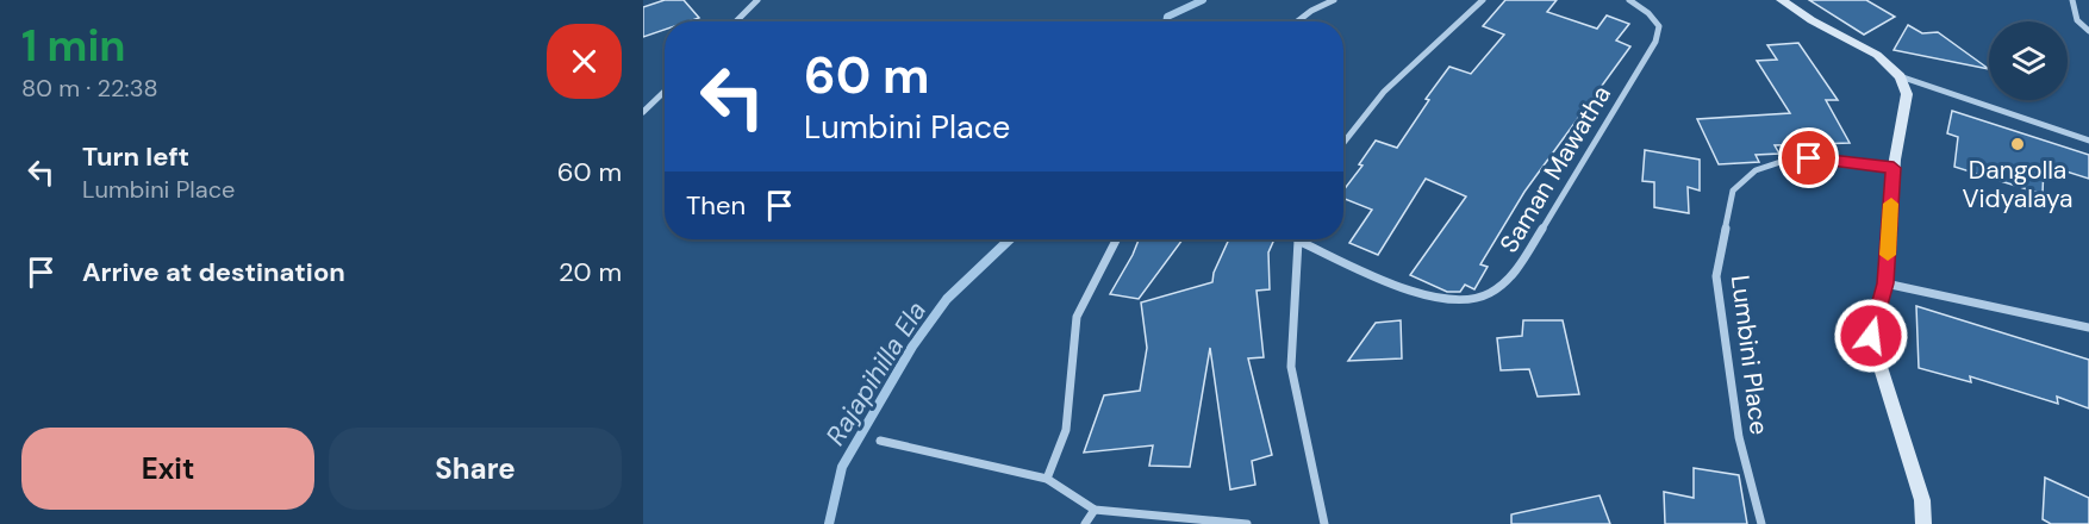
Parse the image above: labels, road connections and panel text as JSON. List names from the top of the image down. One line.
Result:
{"streets":{"street":["Saman Mawatha","Lumbini Place"]},"water":["Rajapihilla Ela"],"places":["Dangolla Vidyalaya"],"page":{"heading":["1 min","80 m · 22:38"],"turn":["60 m","Lumbini Place"],"list":[{"name":"Turn left","note":"Lumbini Place","value":"60 m"},{"name":"Arrive at destination","value":"20 m"}],"then":"Then","buttons":["Exit","Share"]}}
